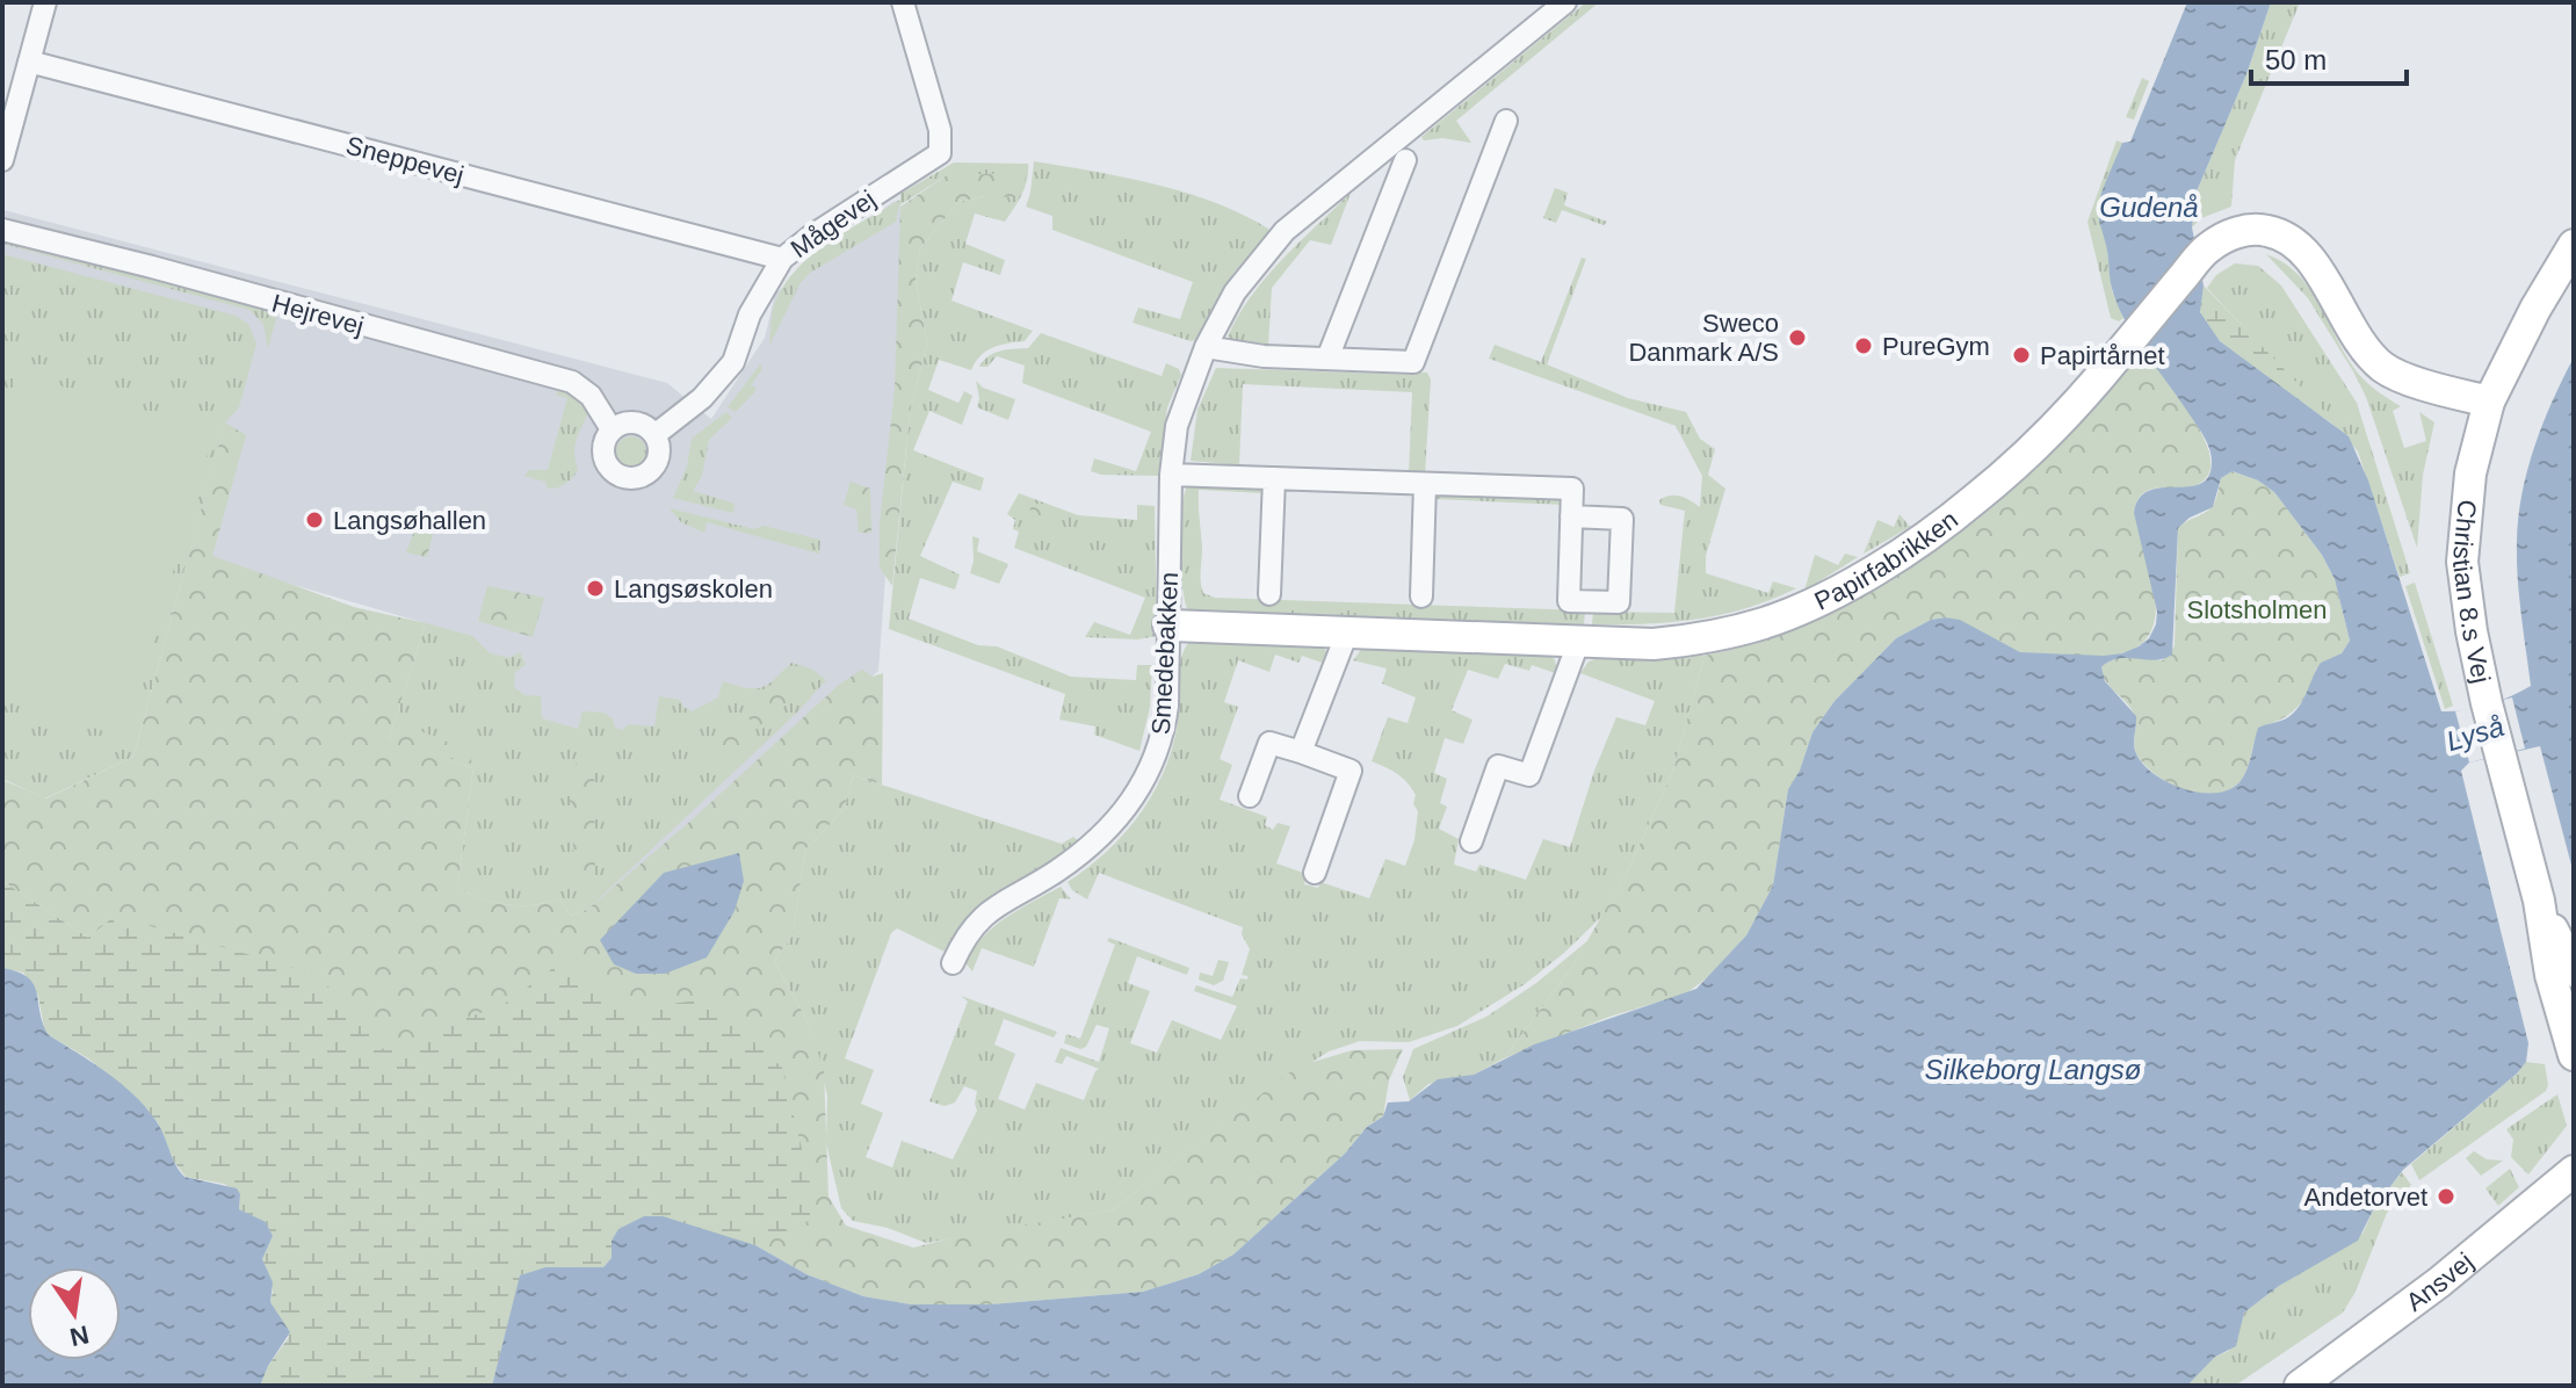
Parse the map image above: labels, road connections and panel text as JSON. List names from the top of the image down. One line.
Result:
{"streets":{"street":["Sneppevej","Mågevej","Hejrevej","Papirfabrikken","Christian 8.s Vej","Smedebakken","Ansvej"]},"crossings":[["Sneppevej","Mågevej"],["Mågevej","Hejrevej"],["Papirfabrikken","Christian 8.s Vej"],["Papirfabrikken","Smedebakken"]],"water":["Gudenå","Lyså","Silkeborg Langsø"],"parks":["Slotsholmen"],"places":["Sweco Danmark A/S","PureGym","Papirtårnet","Langsøhallen","Langsøskolen","Andetorvet"],"scale_bar":"50 m","north":"bottom"}
